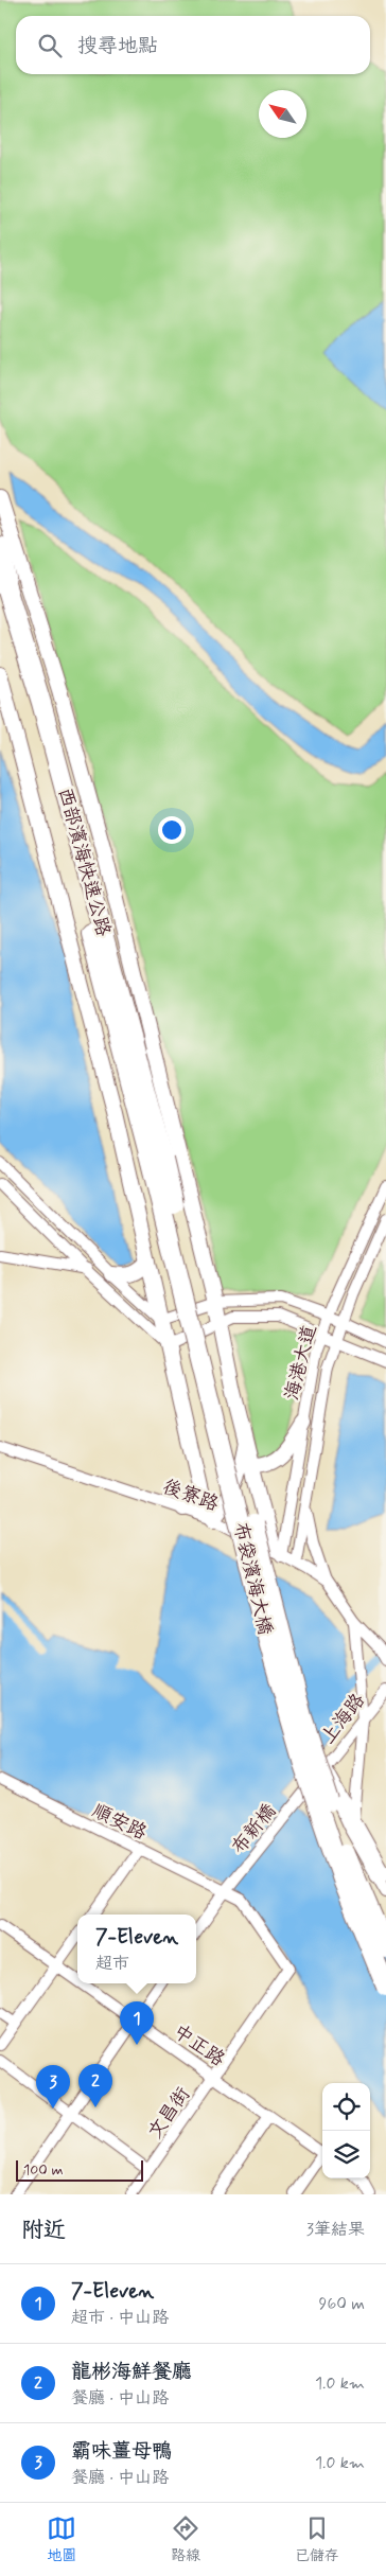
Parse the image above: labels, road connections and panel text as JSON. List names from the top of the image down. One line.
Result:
{"streets":{"highway":["西部濱海快速公路","布袋濱海大橋"],"street":["海港大道","後寮路","上海路","順安路","布新橋","中正路","文昌街"]},"crossings":[["西部濱海快速公路","布袋濱海大橋"],["海港大道","後寮路"],["上海路","布新橋"],["順安路","布新橋"],["順安路","中正路"],["順安路","文昌街"],["中正路","文昌街"]],"scale_bar":"100 m","north":"top left","page":{"search":"搜尋地點","popup":["7-Eleven","超市"],"pins":["1","2","3"],"scale":"100 m","heading":["附近","3筆結果"],"list":[{"mark":"1","name":"7-Eleven","note":"超市 · 中山路","value":"960 m"},{"mark":"2","name":"龍彬海鮮餐廳","note":"餐廳 · 中山路","value":"1.0 km"},{"mark":"3","name":"霸味薑母鴨","note":"餐廳 · 中山路","value":"1.0 km"}],"nav":["地圖","路線","已儲存"]}}
